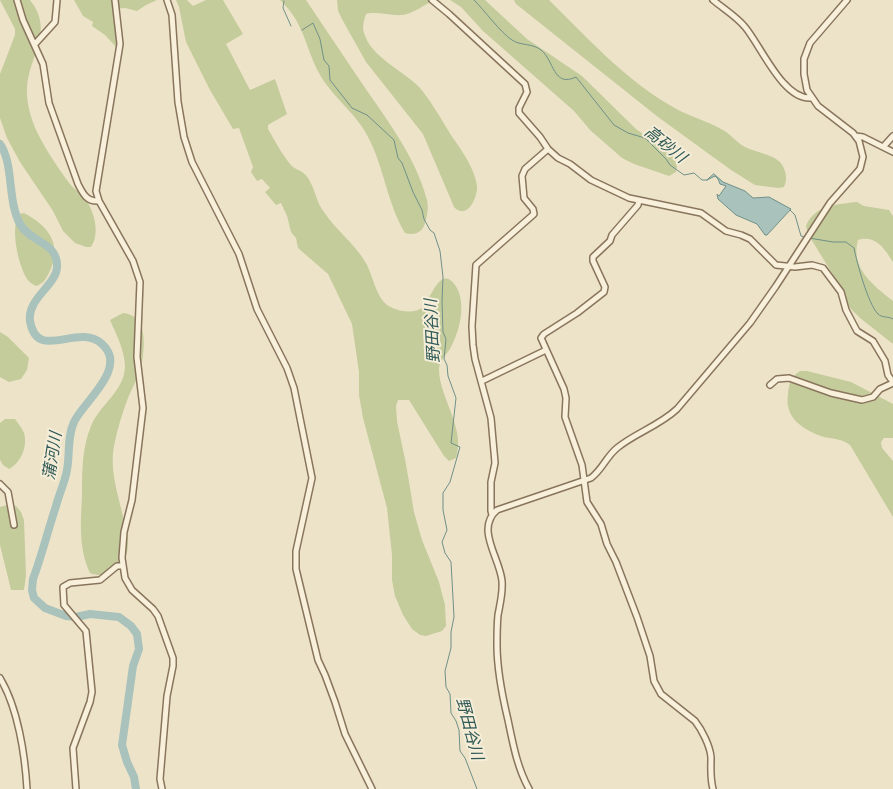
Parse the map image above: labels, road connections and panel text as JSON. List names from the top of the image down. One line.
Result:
{"water":["高砂川","野田谷川","蒲河川"]}
